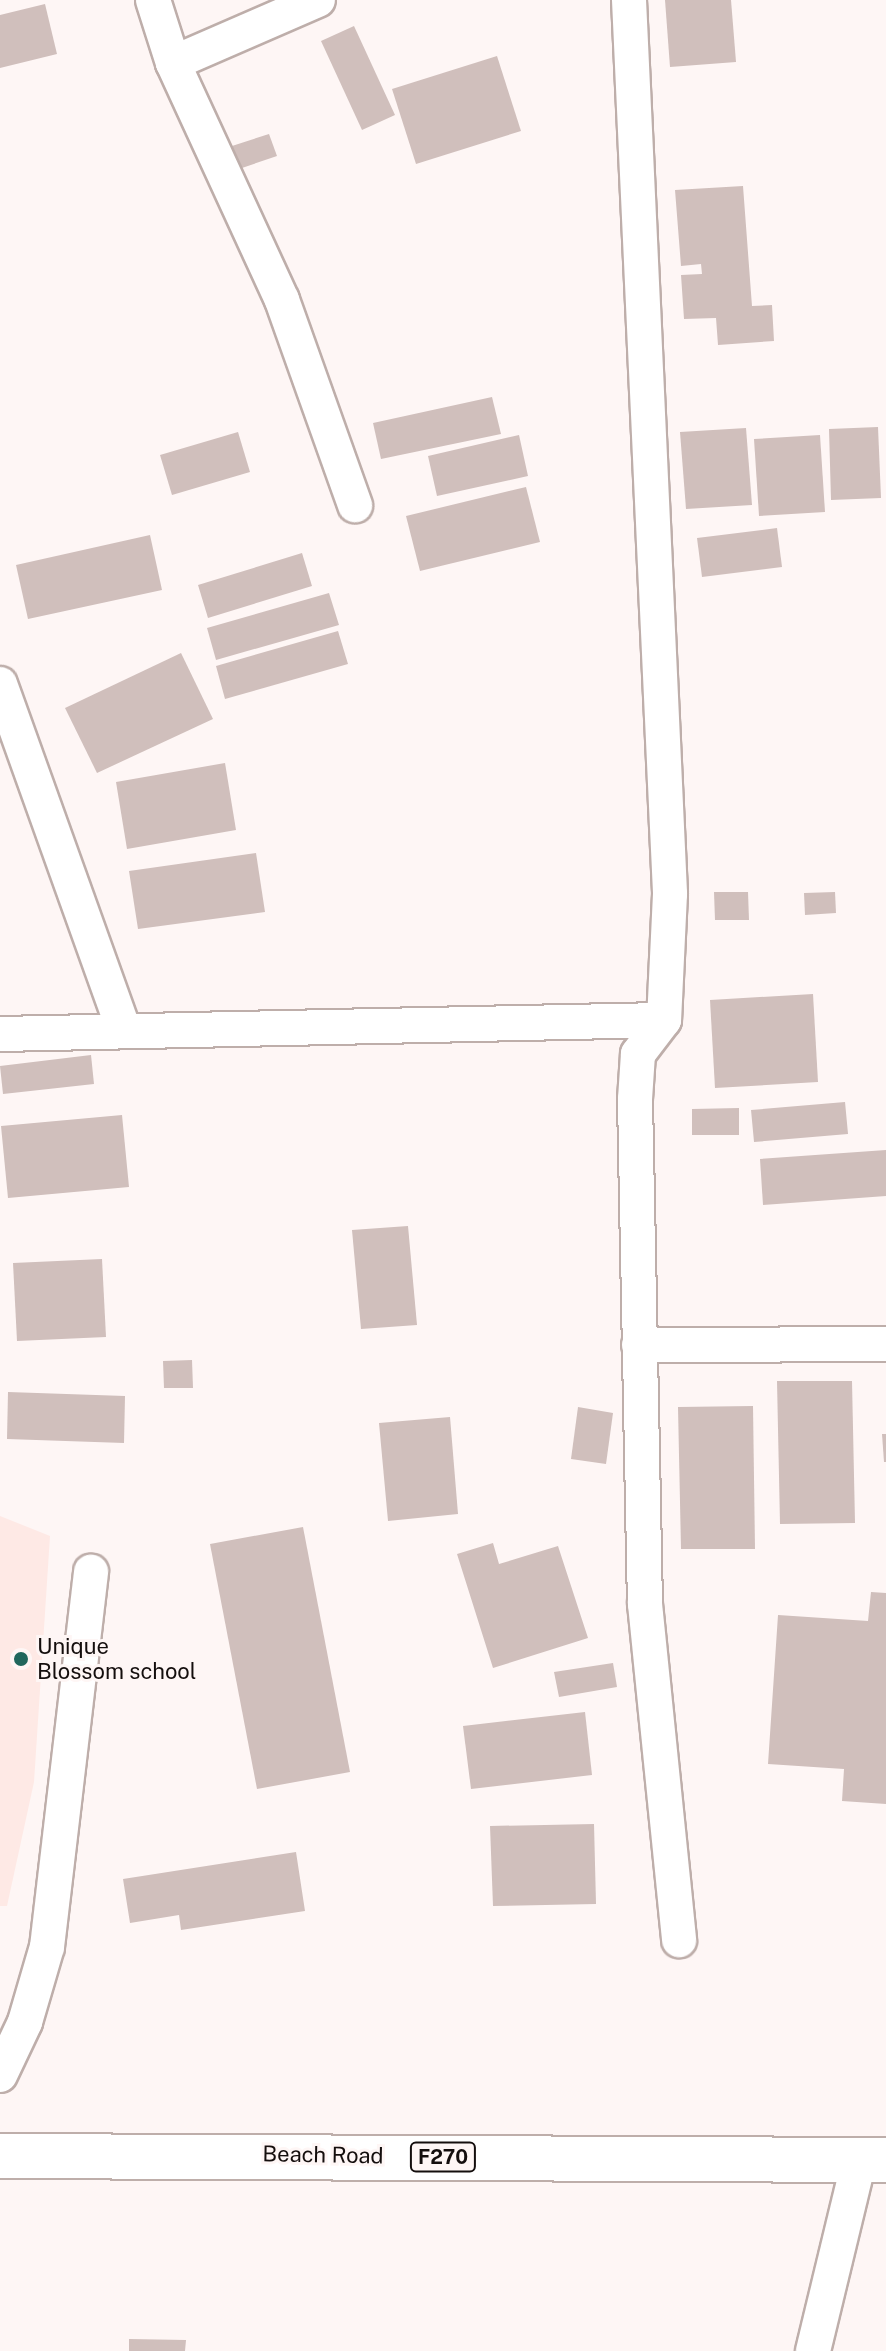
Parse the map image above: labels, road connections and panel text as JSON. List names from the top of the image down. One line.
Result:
{"streets":{"main road":["Beach Road","F270"]},"places":["Unique Blossom school"]}
